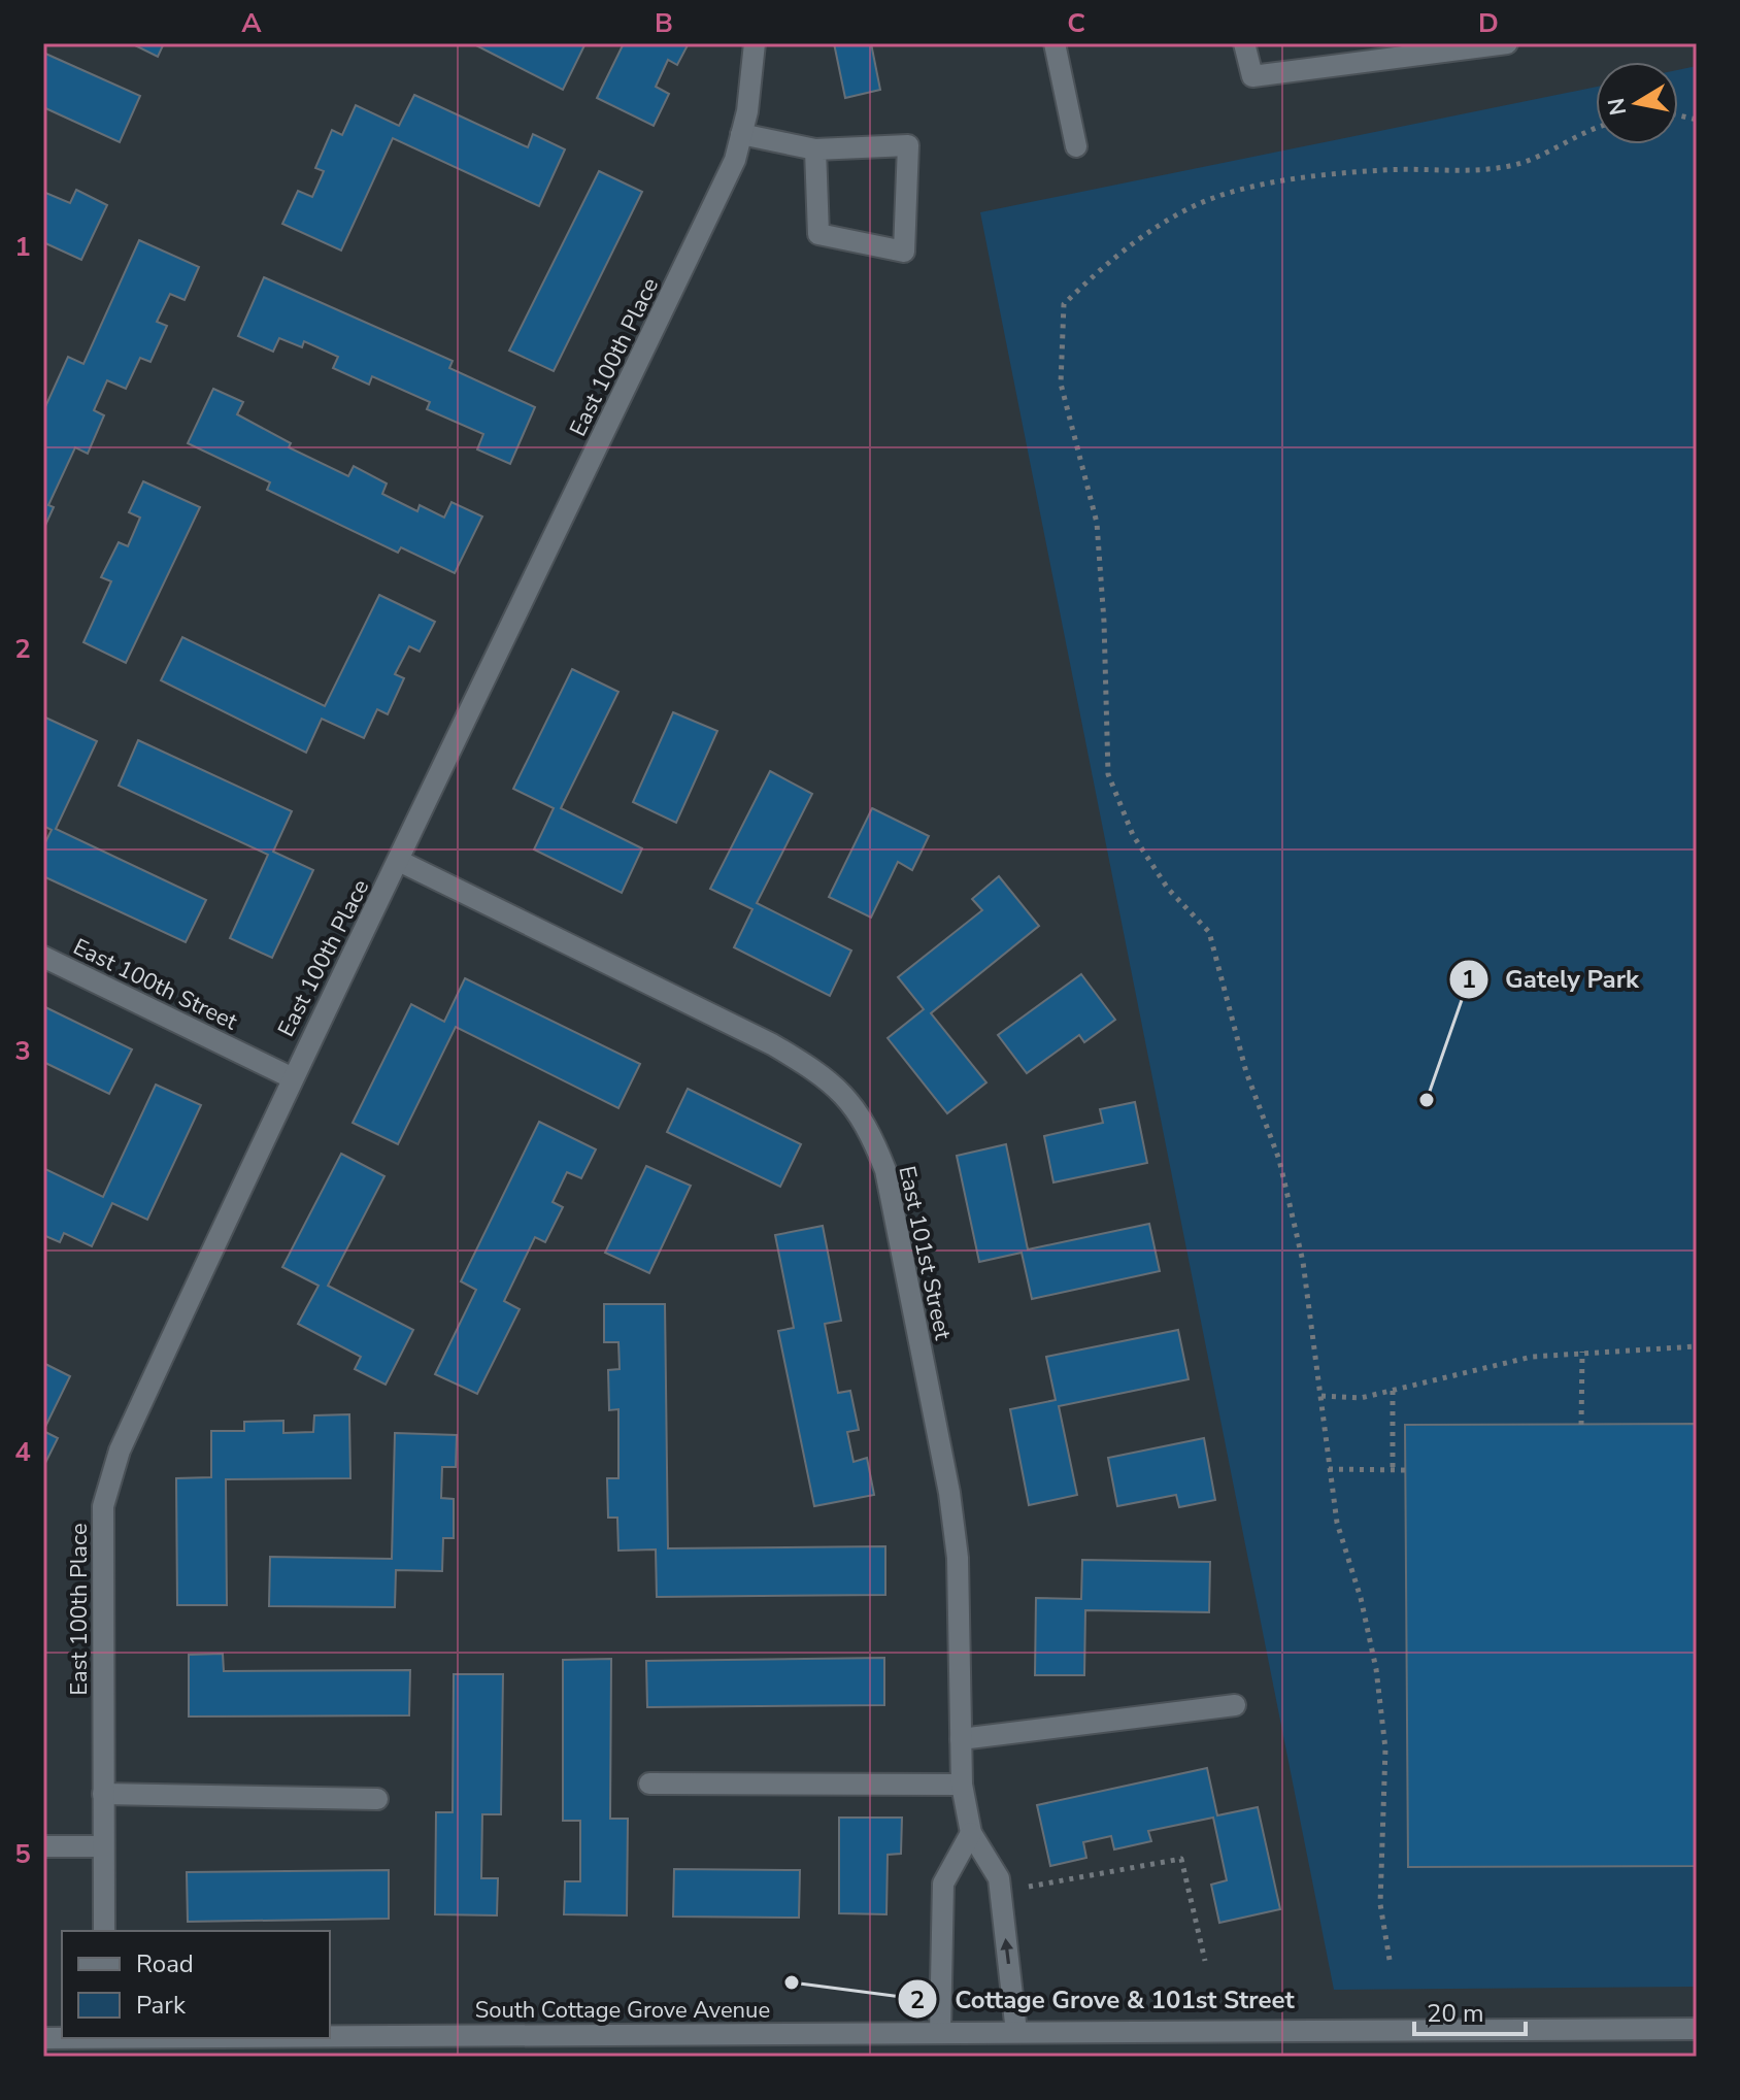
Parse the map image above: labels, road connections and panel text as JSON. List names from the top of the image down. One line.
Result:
{"streets":{"street":["East 100th Place","East 100th Street","East 101st Street","South Cottage Grove Avenue"]},"crossings":[["East 100th Place","East 100th Street"],["East 100th Place","East 101st Street"],["East 101st Street","South Cottage Grove Avenue"]],"places":["Gately Park","Cottage Grove & 101st Street"],"legend":["Road","Park"],"scale_bar":"20 m","north":"left","grid":{"columns":["A","B","C","D"],"rows":["1","2","3","4","5"]}}
